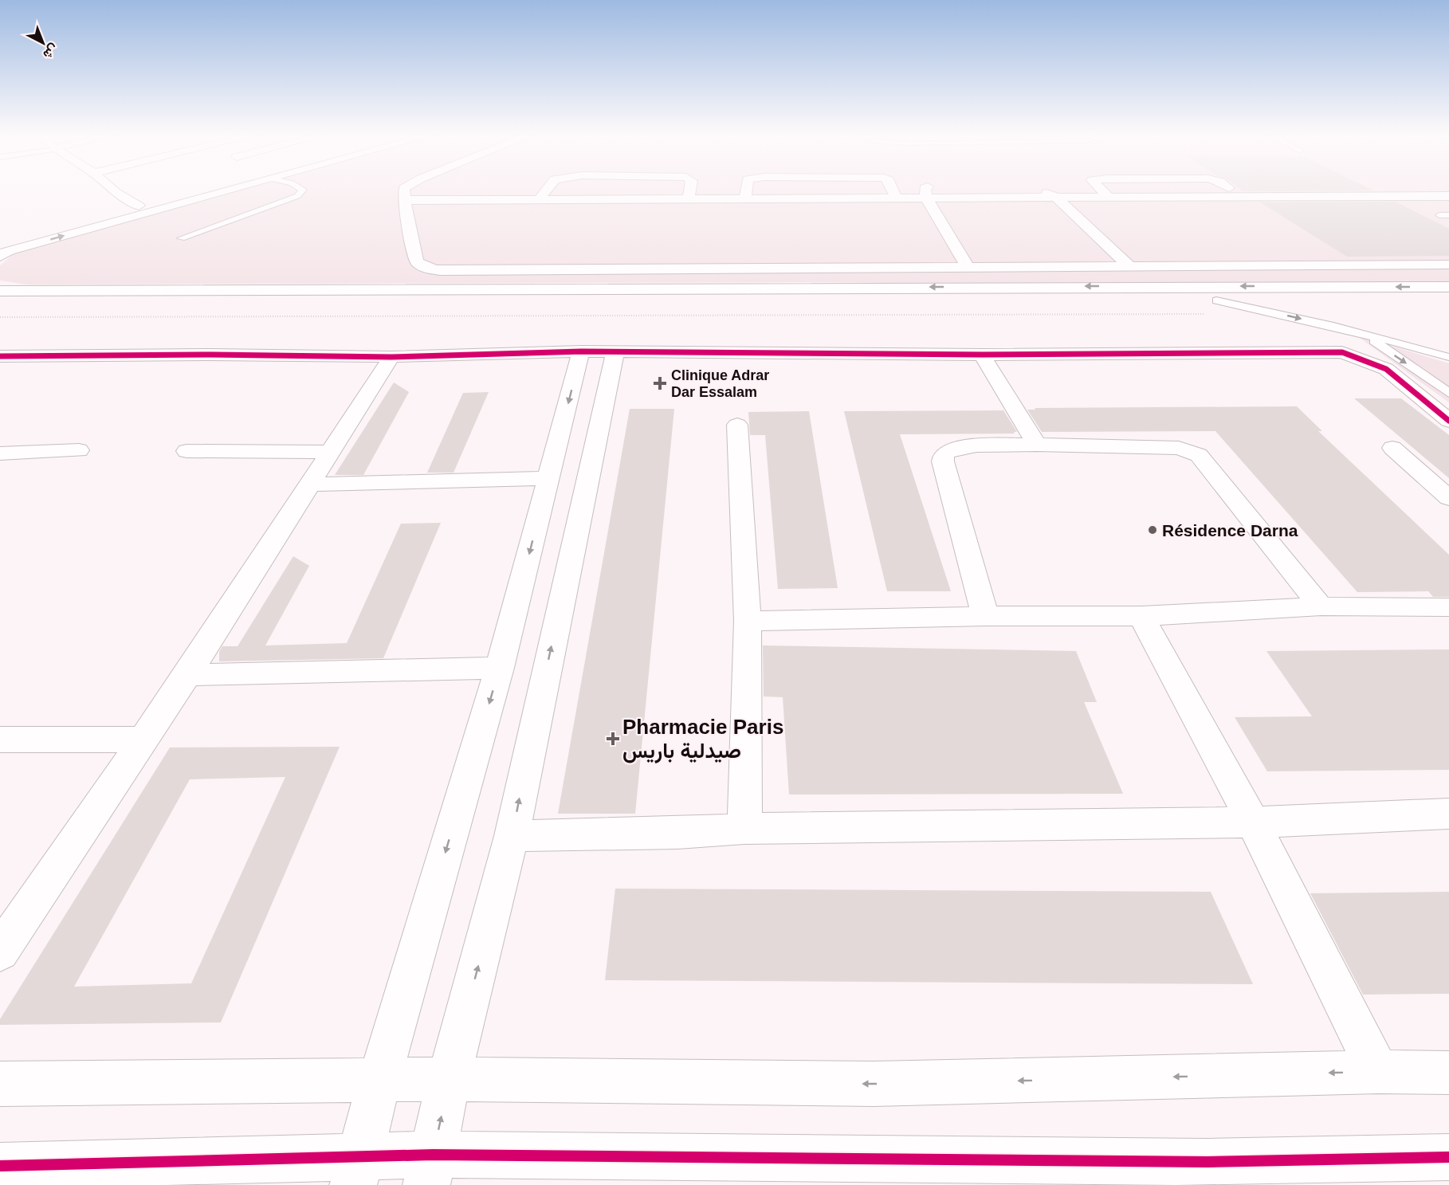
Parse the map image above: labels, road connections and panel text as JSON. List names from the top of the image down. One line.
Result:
{"places":{"health":["Clinique Adrar Dar Essalam","Pharmacie Paris صيدلية باريس"],"other":["Résidence Darna"]},"north":"bottom right"}
